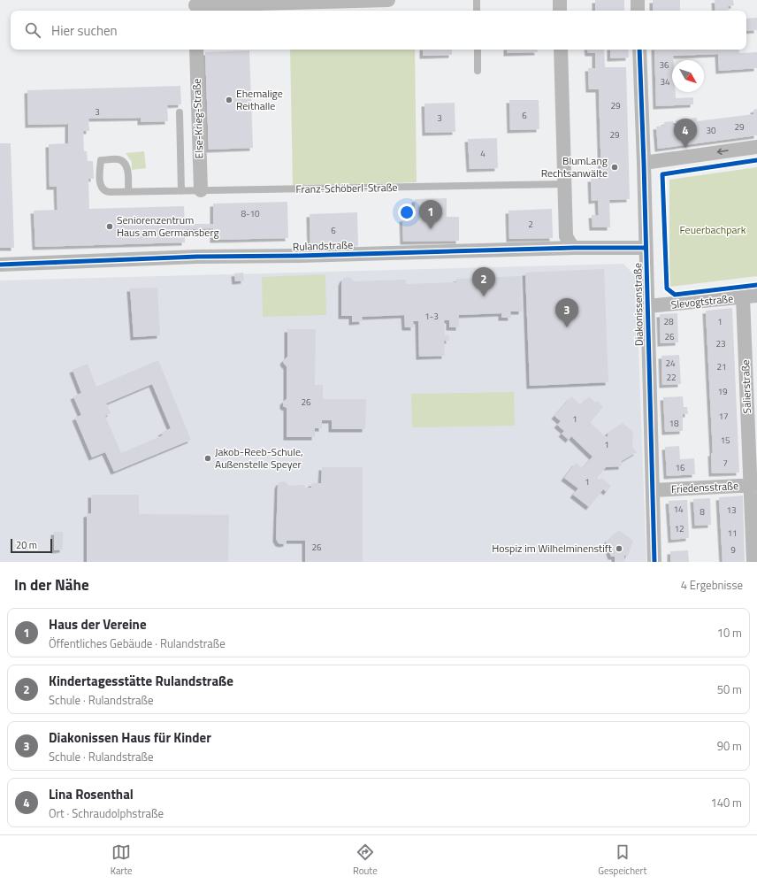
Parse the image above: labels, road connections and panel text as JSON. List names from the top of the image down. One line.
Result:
{"streets":{"street":["Else-Krieg-Straße","Rulandstraße","Slevogtstraße","Diakonissenstraße","Salierstraße","Friedensstraße"],"lane":["Franz-Schöberl-Straße"]},"crossings":[["Else-Krieg-Straße","Franz-Schöberl-Straße"],["Rulandstraße","Diakonissenstraße"],["Slevogtstraße","Diakonissenstraße"],["Slevogtstraße","Salierstraße"],["Diakonissenstraße","Friedensstraße"],["Salierstraße","Friedensstraße"]],"parks":["Feuerbachpark"],"places":["Ehemalige Reithalle","BlumLang Rechtsanwälte","Seniorenzentrum Haus am Germansberg","Jakob-Reeb-Schule, Außenstelle Speyer","Hospiz im Wilhelminenstift"],"house_numbers":["36","34","29","3","6","3","29","30","29","4","8-10","2","6","1-3","28","1","26","23","24","21","22","19","26","17","1","18","15","1","7","16","1","14","13","8","12","11","26","9"],"scale_bar":"20 m","north":"bottom right","page":{"search":"Hier suchen","pins":["4","1","2","3"],"scale":"20 m","heading":["In der Nähe","4 Ergebnisse"],"list":[{"mark":"1","name":"Haus der Vereine","note":"Öffentliches Gebäude · Rulandstraße","value":"10 m"},{"mark":"2","name":"Kindertagesstätte Rulandstraße","note":"Schule · Rulandstraße","value":"50 m"},{"mark":"3","name":"Diakonissen Haus für Kinder","note":"Schule · Rulandstraße","value":"90 m"},{"mark":"4","name":"Lina Rosenthal","note":"Ort · Schraudolphstraße","value":"140 m"}],"nav":["Karte","Route","Gespeichert"]}}
